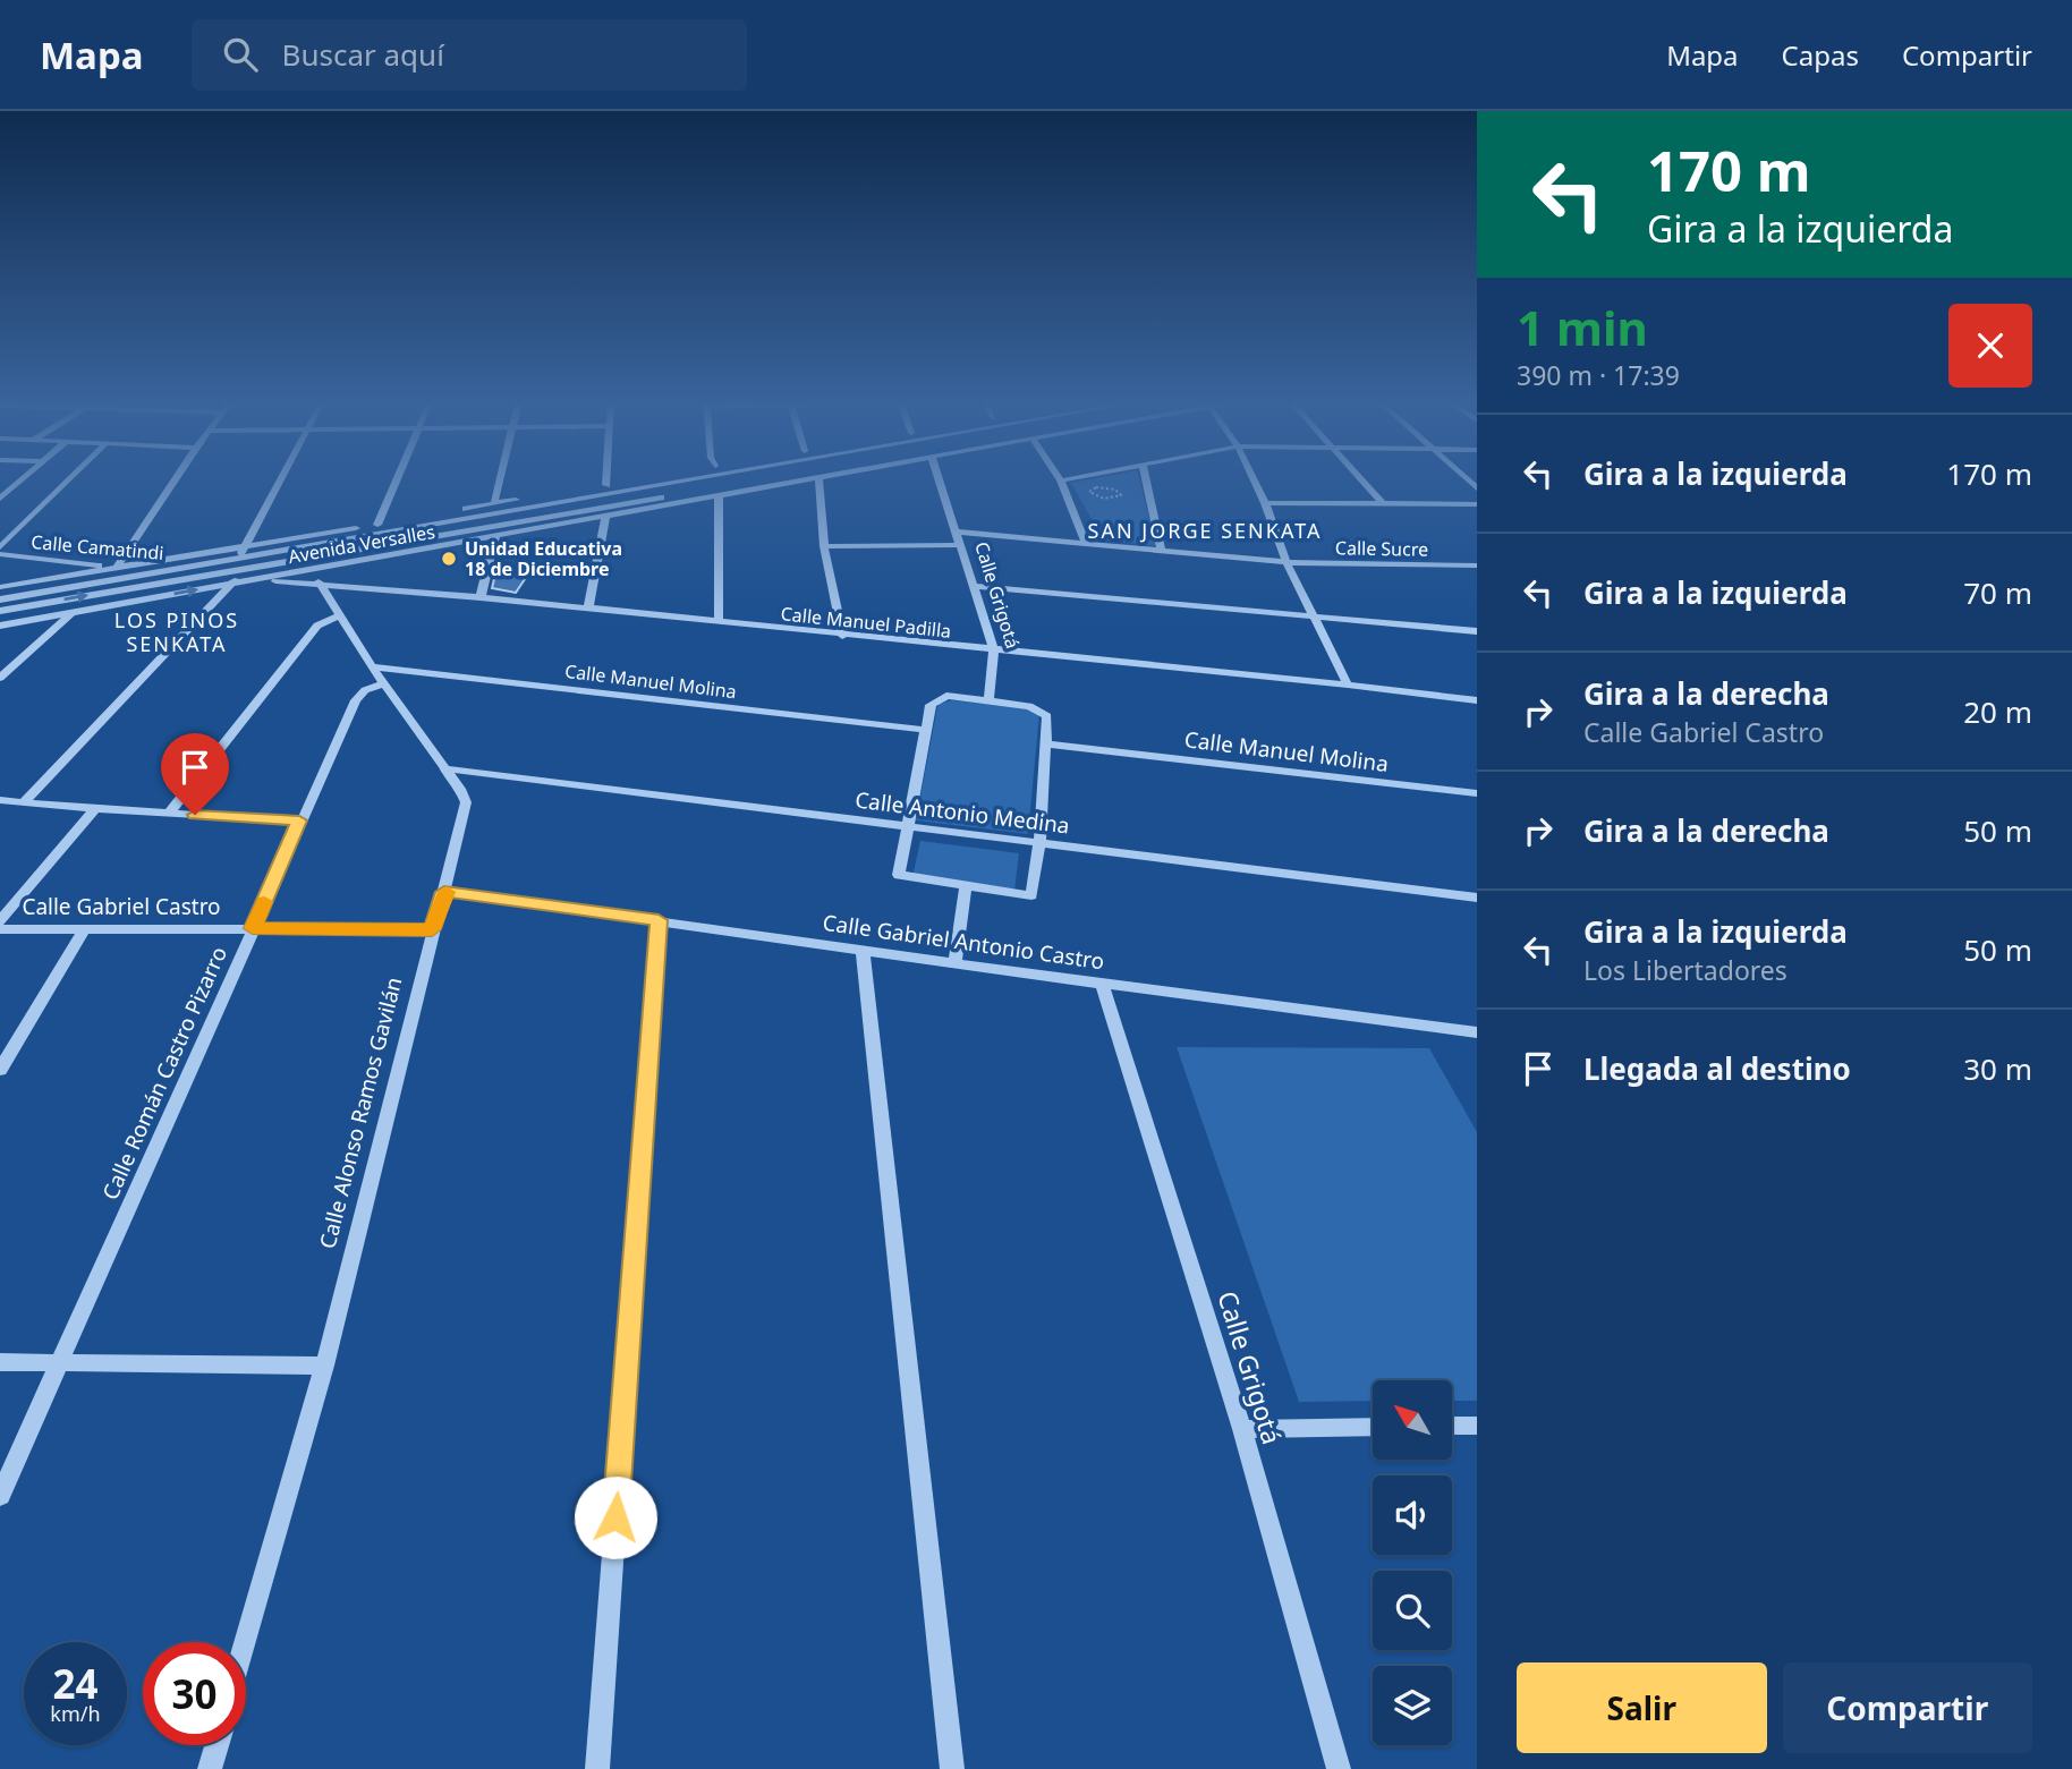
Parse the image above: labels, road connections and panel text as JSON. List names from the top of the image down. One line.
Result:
{"streets":{"street":["Avenida Versalles","Calle Camatindi","Calle Sucre","Calle Grigotá","Calle Manuel Padilla","Calle Manuel Molina","Calle Antonio Medina","Calle Gabriel Castro","Calle Gabriel Antonio Castro","Calle Román Castro Pizarro","Calle Alonso Ramos Gavilán"]},"crossings":[["Avenida Versalles","Calle Camatindi"],["Avenida Versalles","Calle Manuel Padilla"],["Avenida Versalles","Calle Alonso Ramos Gavilán"],["Calle Sucre","Calle Grigotá"],["Calle Grigotá","Calle Manuel Padilla"],["Calle Grigotá","Calle Gabriel Antonio Castro"],["Calle Manuel Padilla","Calle Alonso Ramos Gavilán"],["Calle Manuel Molina","Calle Alonso Ramos Gavilán"],["Calle Antonio Medina","Calle Alonso Ramos Gavilán"],["Calle Gabriel Castro","Calle Román Castro Pizarro"],["Calle Gabriel Castro","Calle Alonso Ramos Gavilán"],["Calle Gabriel Antonio Castro","Calle Alonso Ramos Gavilán"],["Calle Román Castro Pizarro","Calle Alonso Ramos Gavilán"]],"districts":["SAN JORGE SENKATA","LOS PINOS SENKATA"],"places":["Unidad Educativa 18 de Diciembre"],"north":"top left","page":{"header":"Mapa","search":"Buscar aquí","nav":["Mapa","Capas","Compartir"],"turn":["170 m","Gira a la izquierda"],"heading":["1 min","390 m · 17:39"],"list":[{"name":"Gira a la izquierda","value":"170 m"},{"name":"Gira a la izquierda","value":"70 m"},{"name":"Gira a la derecha","note":"Calle Gabriel Castro","value":"20 m"},{"name":"Gira a la derecha","value":"50 m"},{"name":"Gira a la izquierda","note":"Los Libertadores","value":"50 m"},{"name":"Llegada al destino","value":"30 m"}],"speed":"24 km/h","limit":"30","buttons":["Salir","Compartir"]}}
